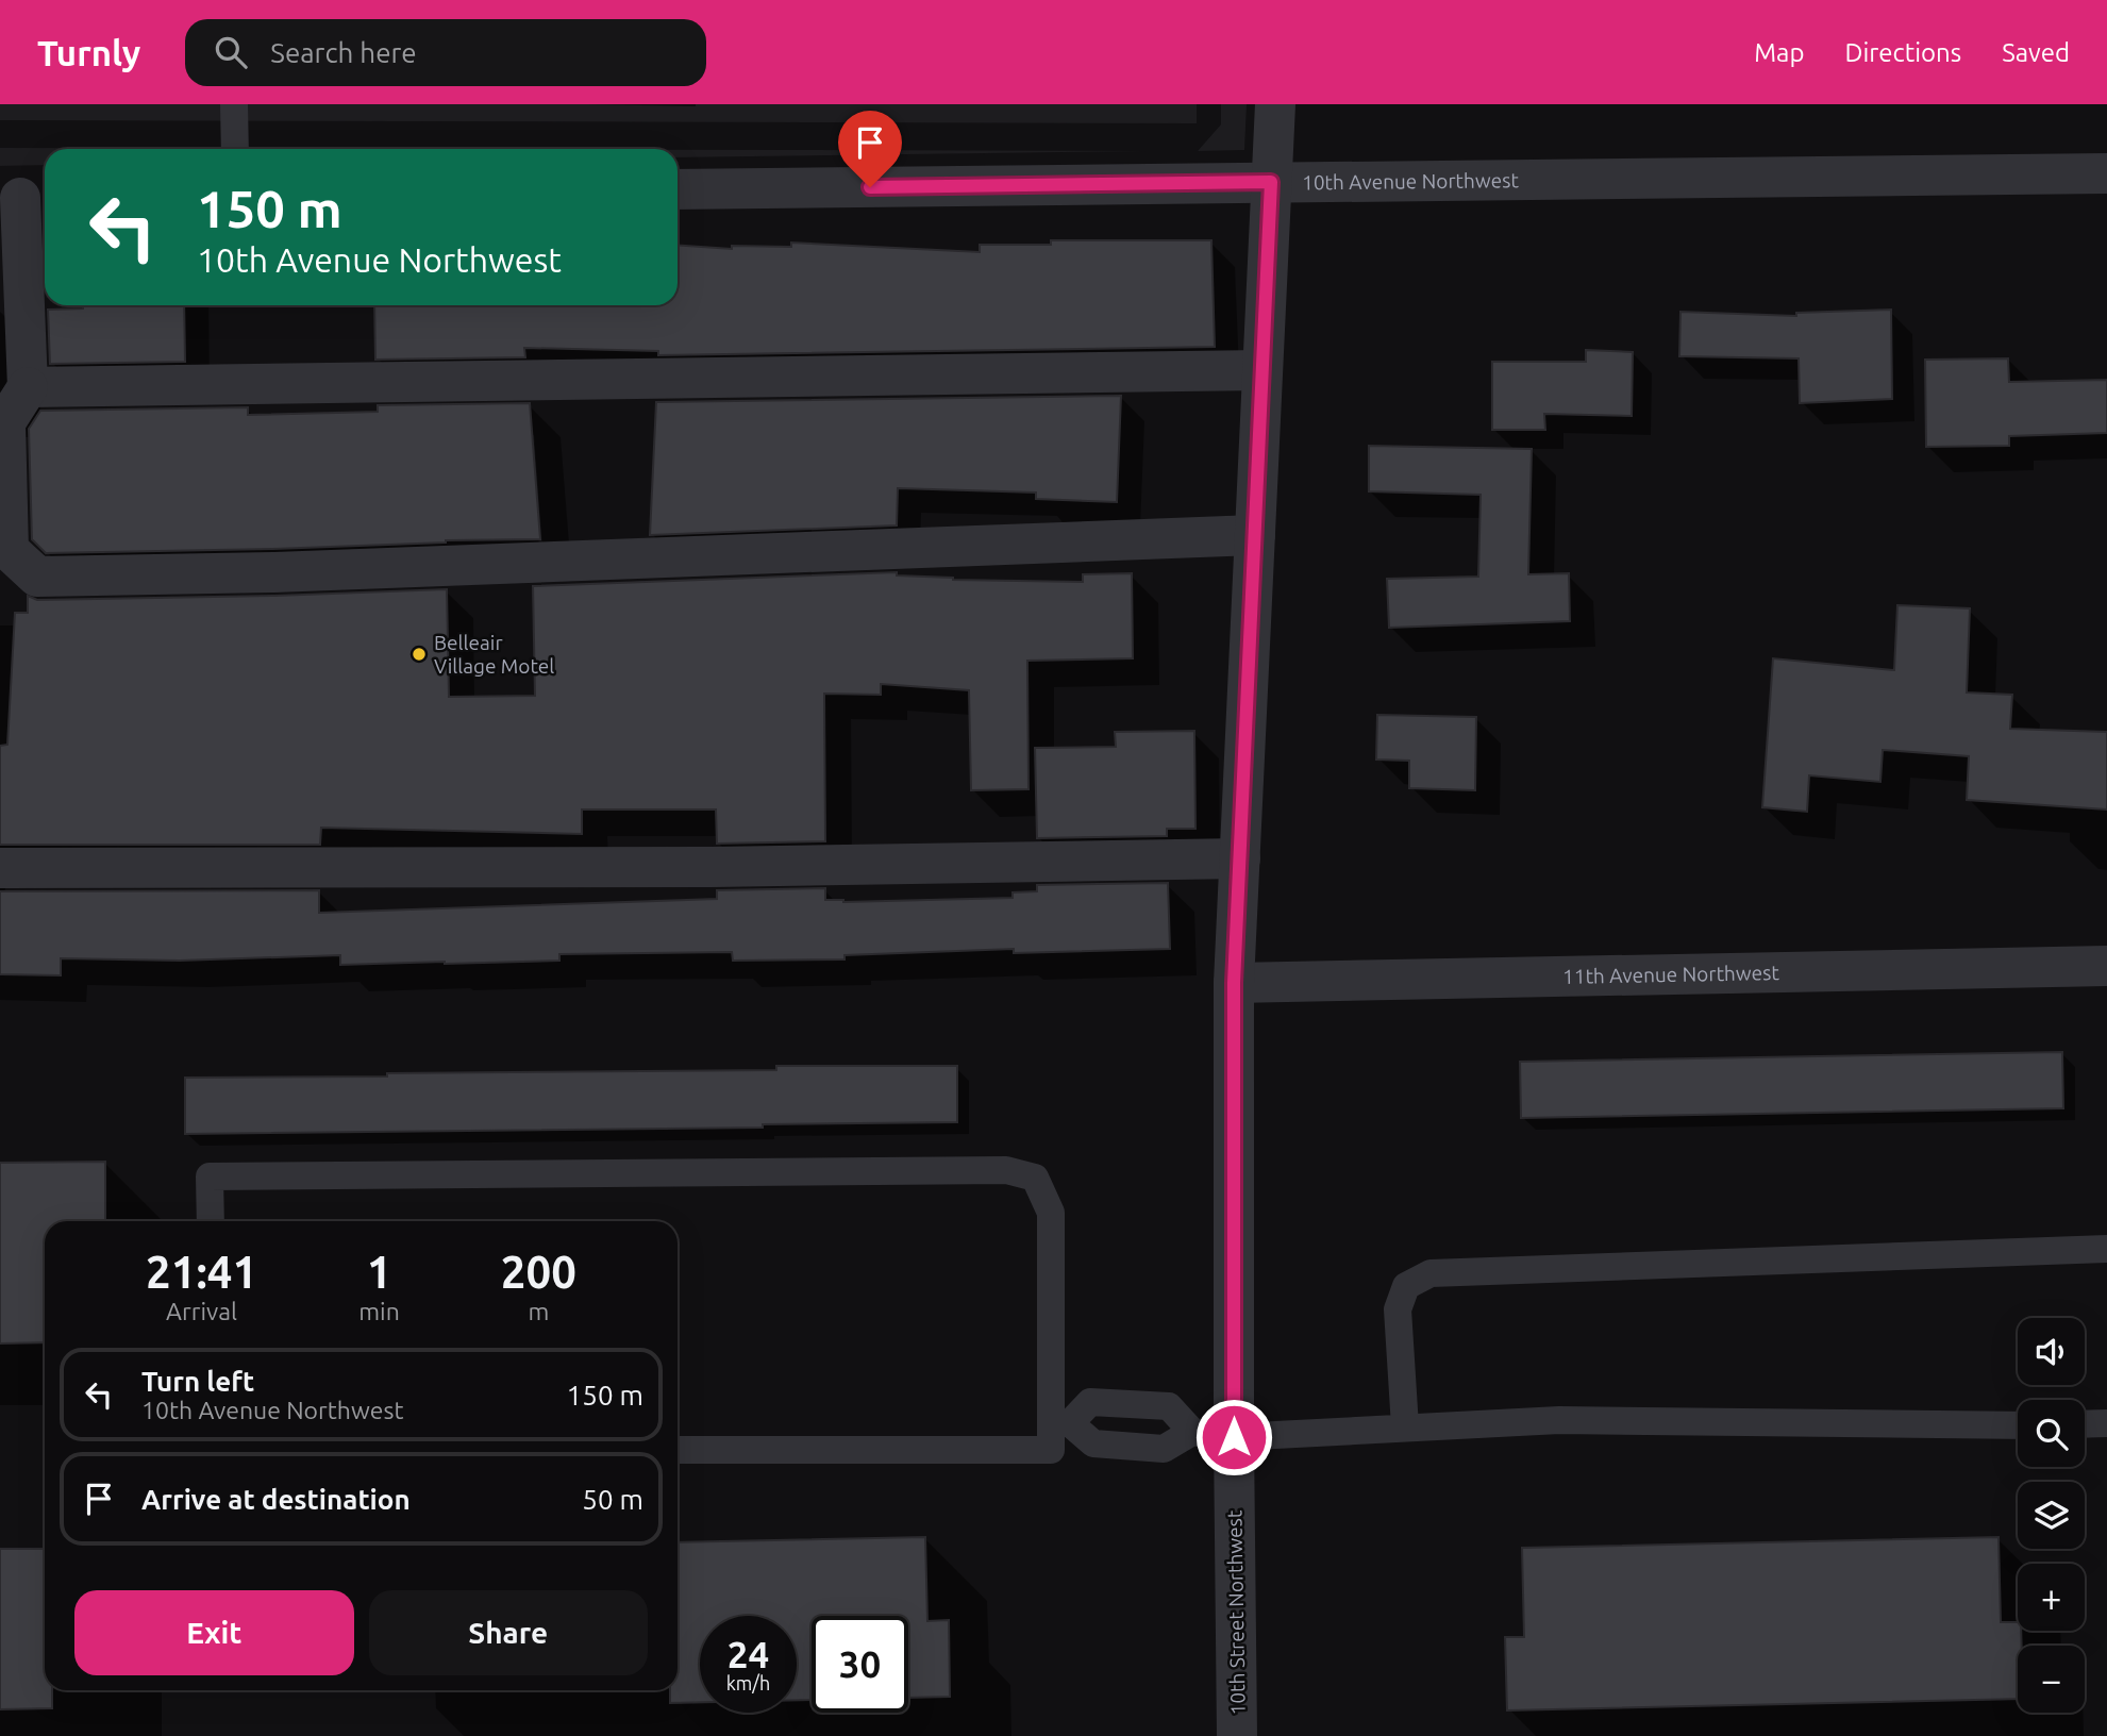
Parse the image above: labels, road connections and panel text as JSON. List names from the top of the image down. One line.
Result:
{"streets":{"street":["10th Avenue Northwest","11th Avenue Northwest","10th Street Northwest"]},"crossings":[["10th Avenue Northwest","10th Street Northwest"],["11th Avenue Northwest","10th Street Northwest"]],"places":["Belleair Village Motel"],"page":{"header":"Turnly","search":"Search here","nav":["Map","Directions","Saved"],"turn":["150 m","10th Avenue Northwest"],"eta":["21:41","Arrival","1","min","200","m"],"map_buttons":["+","−"],"list":[{"name":"Turn left","note":"10th Avenue Northwest","value":"150 m"},{"name":"Arrive at destination","value":"50 m"}],"buttons":["Exit","Share"],"speed":"24 km/h","limit":"30"}}
